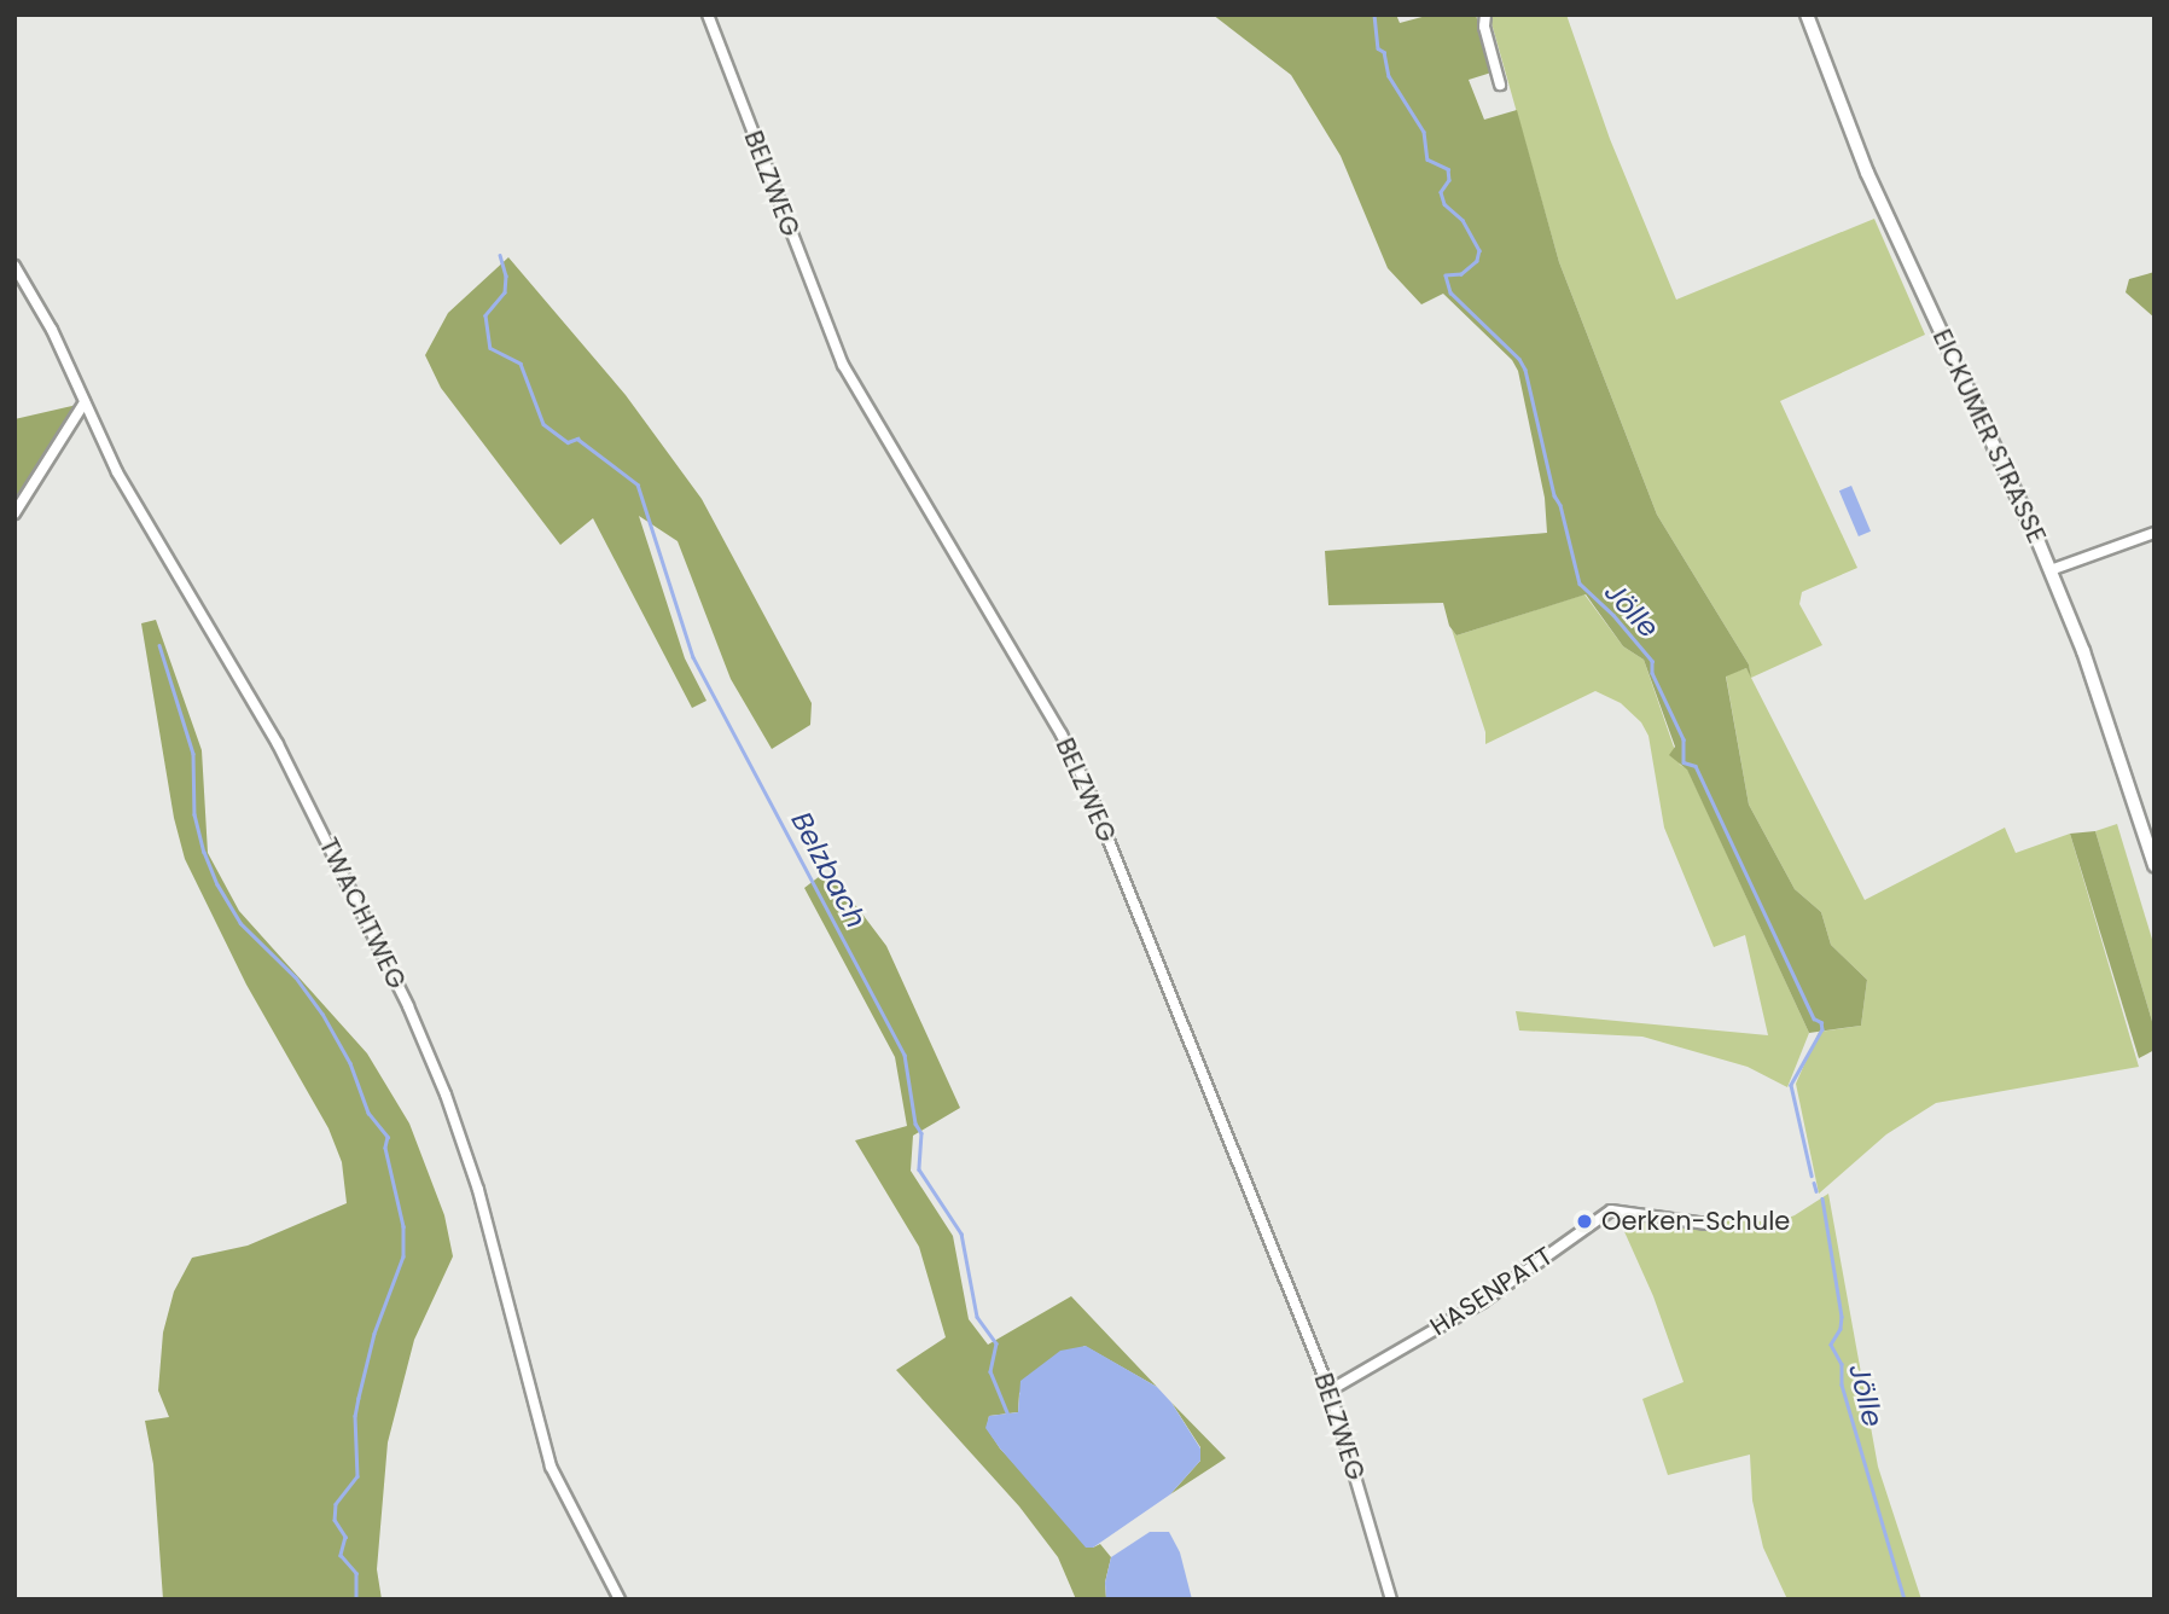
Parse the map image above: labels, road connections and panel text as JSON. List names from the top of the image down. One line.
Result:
{"streets":{"main road":["EICKUMER STRASSE"],"street":["BELZWEG","TWACHTWEG","HASENPATT"]},"crossings":[["BELZWEG","HASENPATT"]],"water":["Jölle","Belzbach"],"places":["Oerken-Schule"]}
